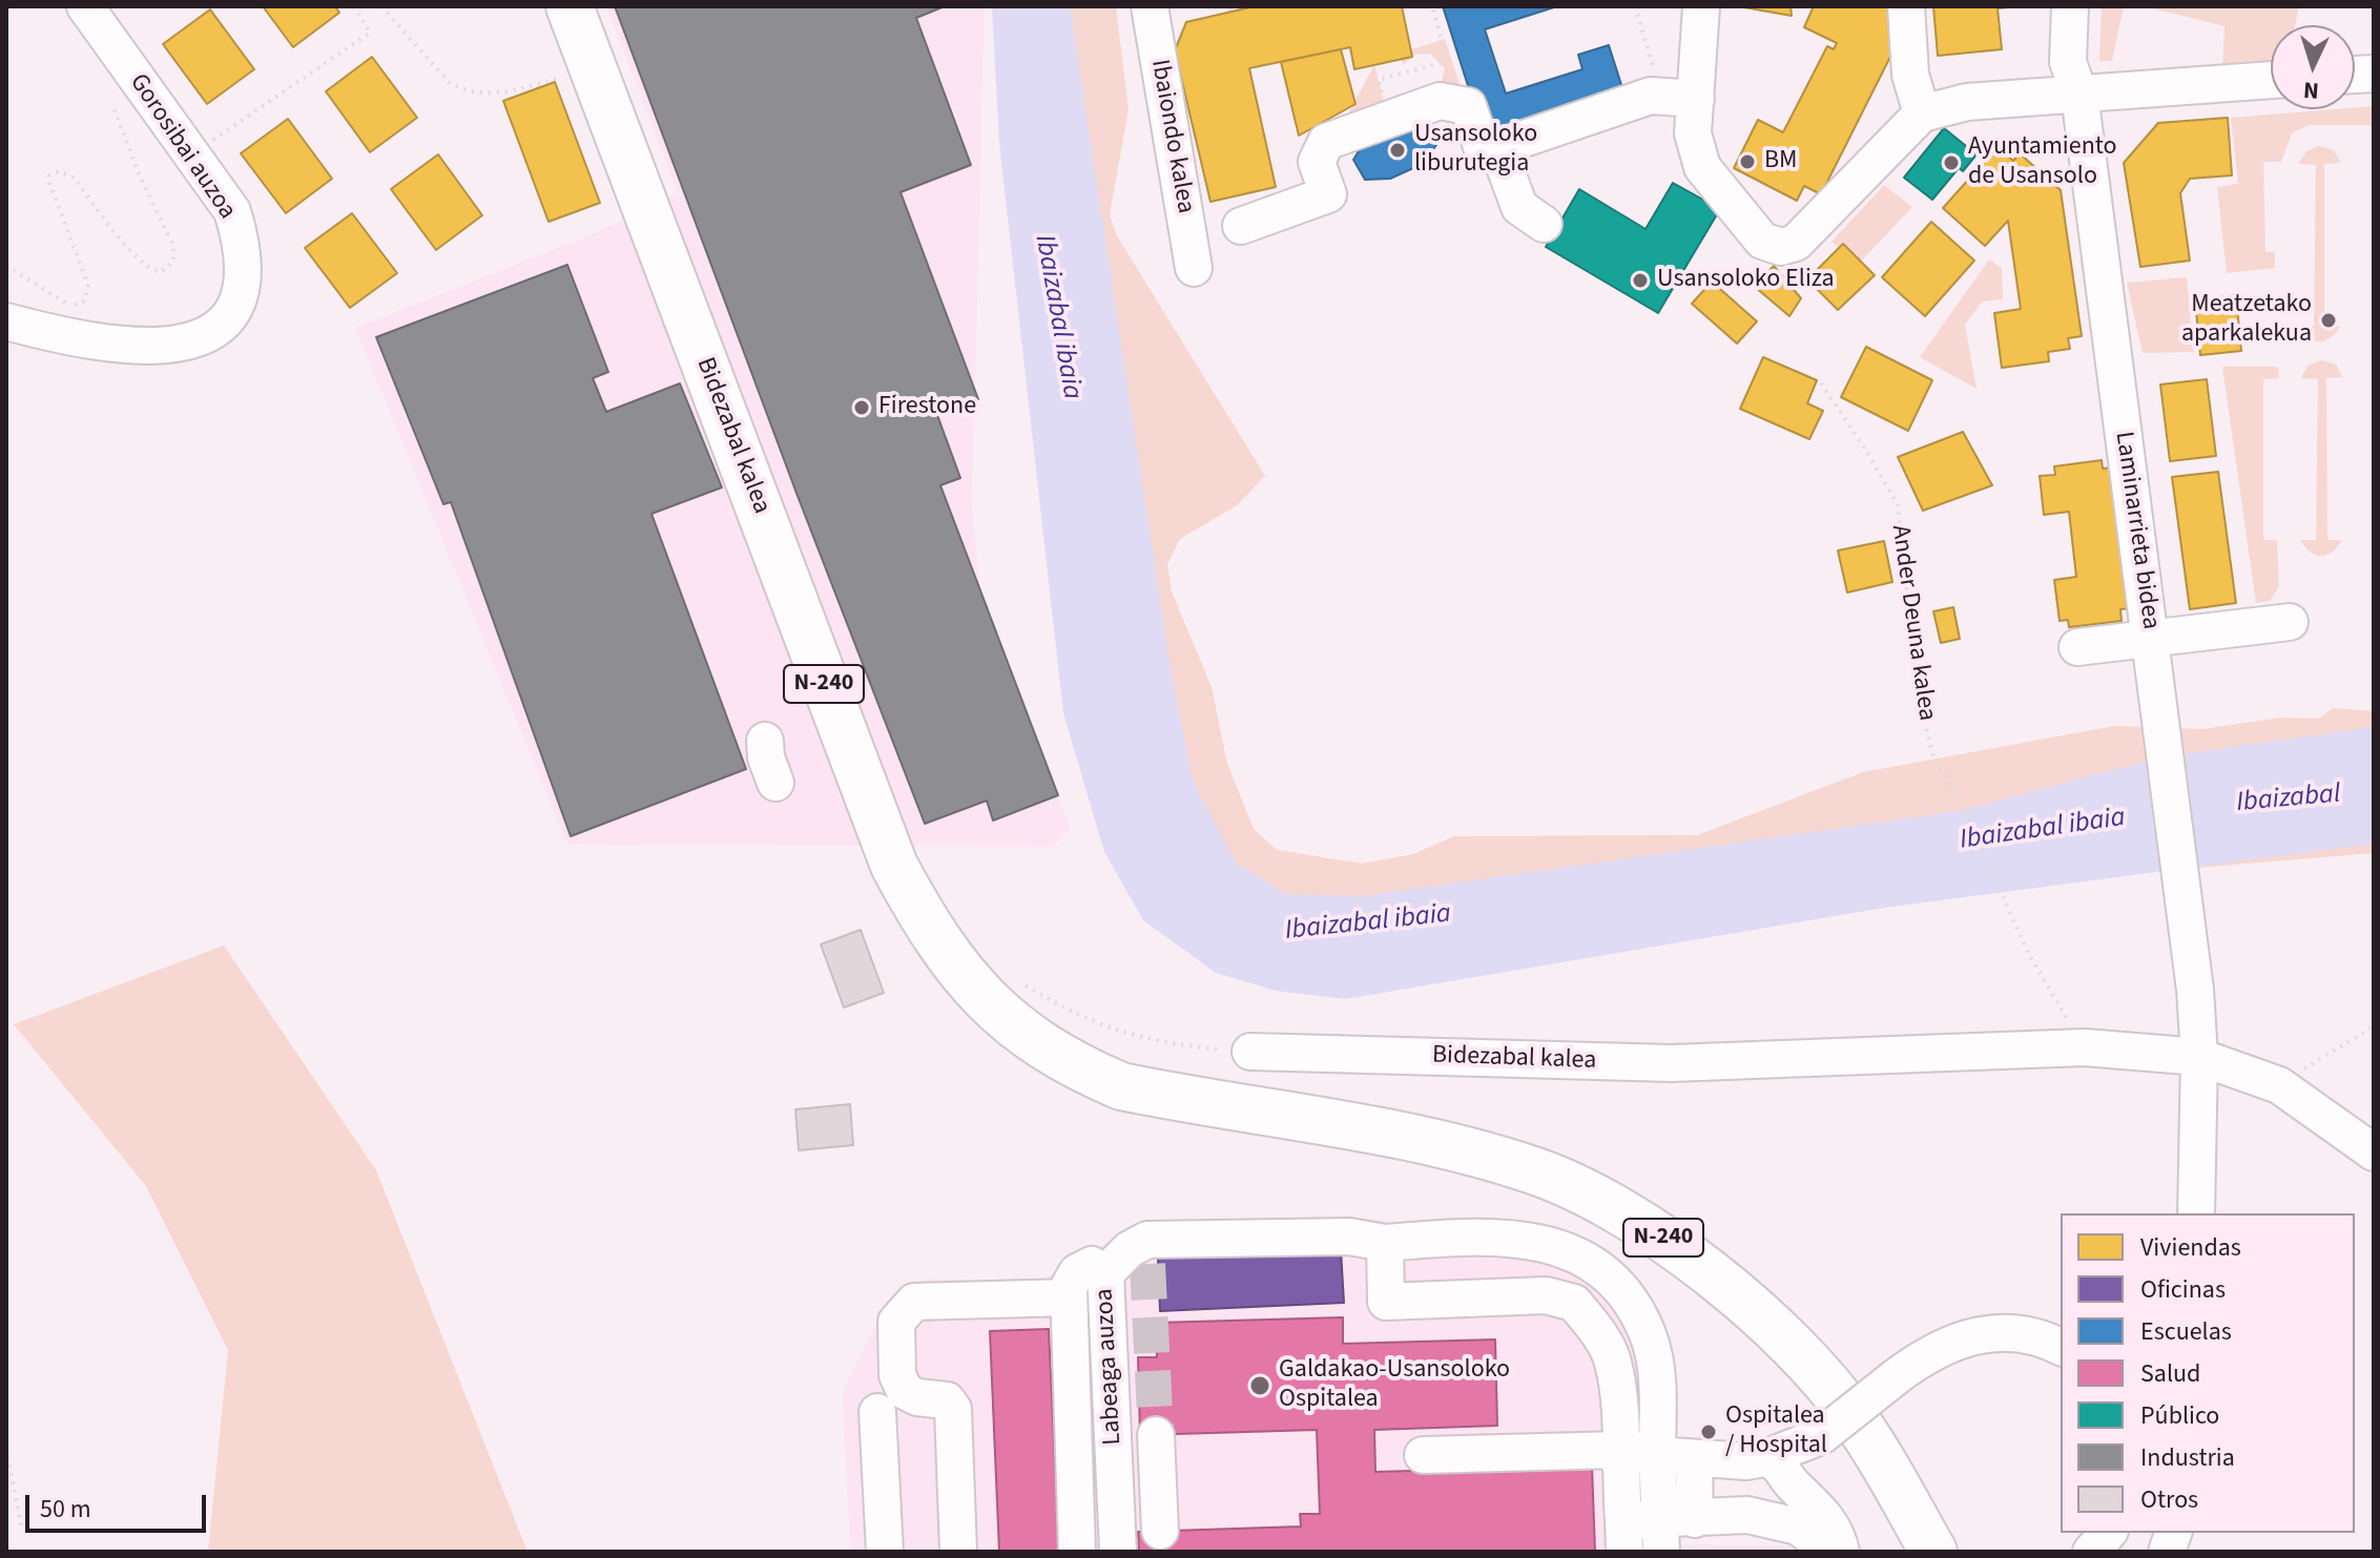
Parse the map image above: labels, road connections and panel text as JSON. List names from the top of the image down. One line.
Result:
{"streets":{"highway":["Bidezabal kalea","N-240"],"street":["Ibaiondo kalea","Gorosibai auzoa","Laminarrieta bidea","Labeaga auzoa"],"path":["Ander Deuna kalea"]},"crossings":[["Bidezabal kalea","Laminarrieta bidea"],["Bidezabal kalea","Ander Deuna kalea"]],"water":["Ibaizabal ibaia","Ibaizabal"],"places":["Usansoloko liburutegia","BM","Ayuntamiento de Usansolo","Usansoloko Eliza","Meatzetako aparkalekua","Firestone","Galdakao-Usansoloko Ospitalea","Ospitalea / Hospital"],"legend":["Viviendas","Oficinas","Escuelas","Salud","Público","Industria","Otros"],"scale_bar":"50 m","north":"bottom"}
